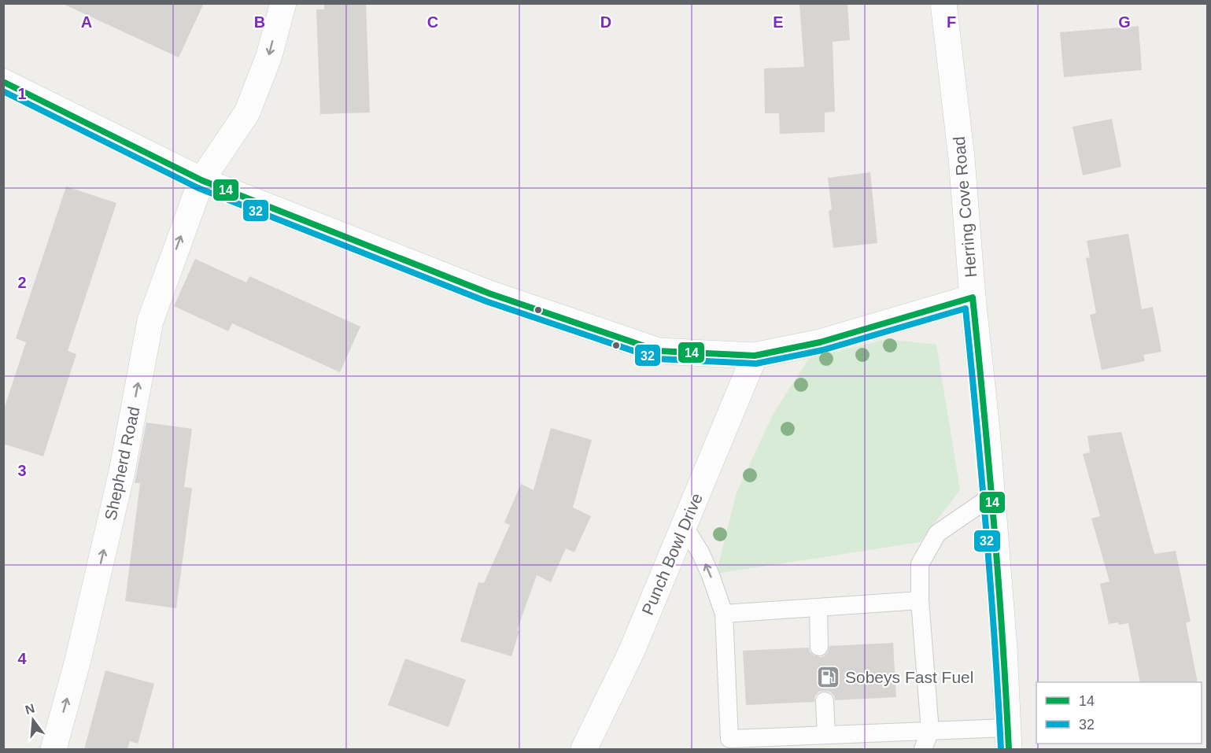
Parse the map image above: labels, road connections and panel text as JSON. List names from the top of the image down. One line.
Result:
{"streets":{"street":["Herring Cove Road","Shepherd Road","Punch Bowl Drive"]},"places":{"fuel station":["Sobeys Fast Fuel"]},"lines":["transit line 14","transit line 32"],"legend":["14","32"],"north":"top","grid":{"columns":["A","B","C","D","E","F","G"],"rows":["1","2","3","4"]}}
